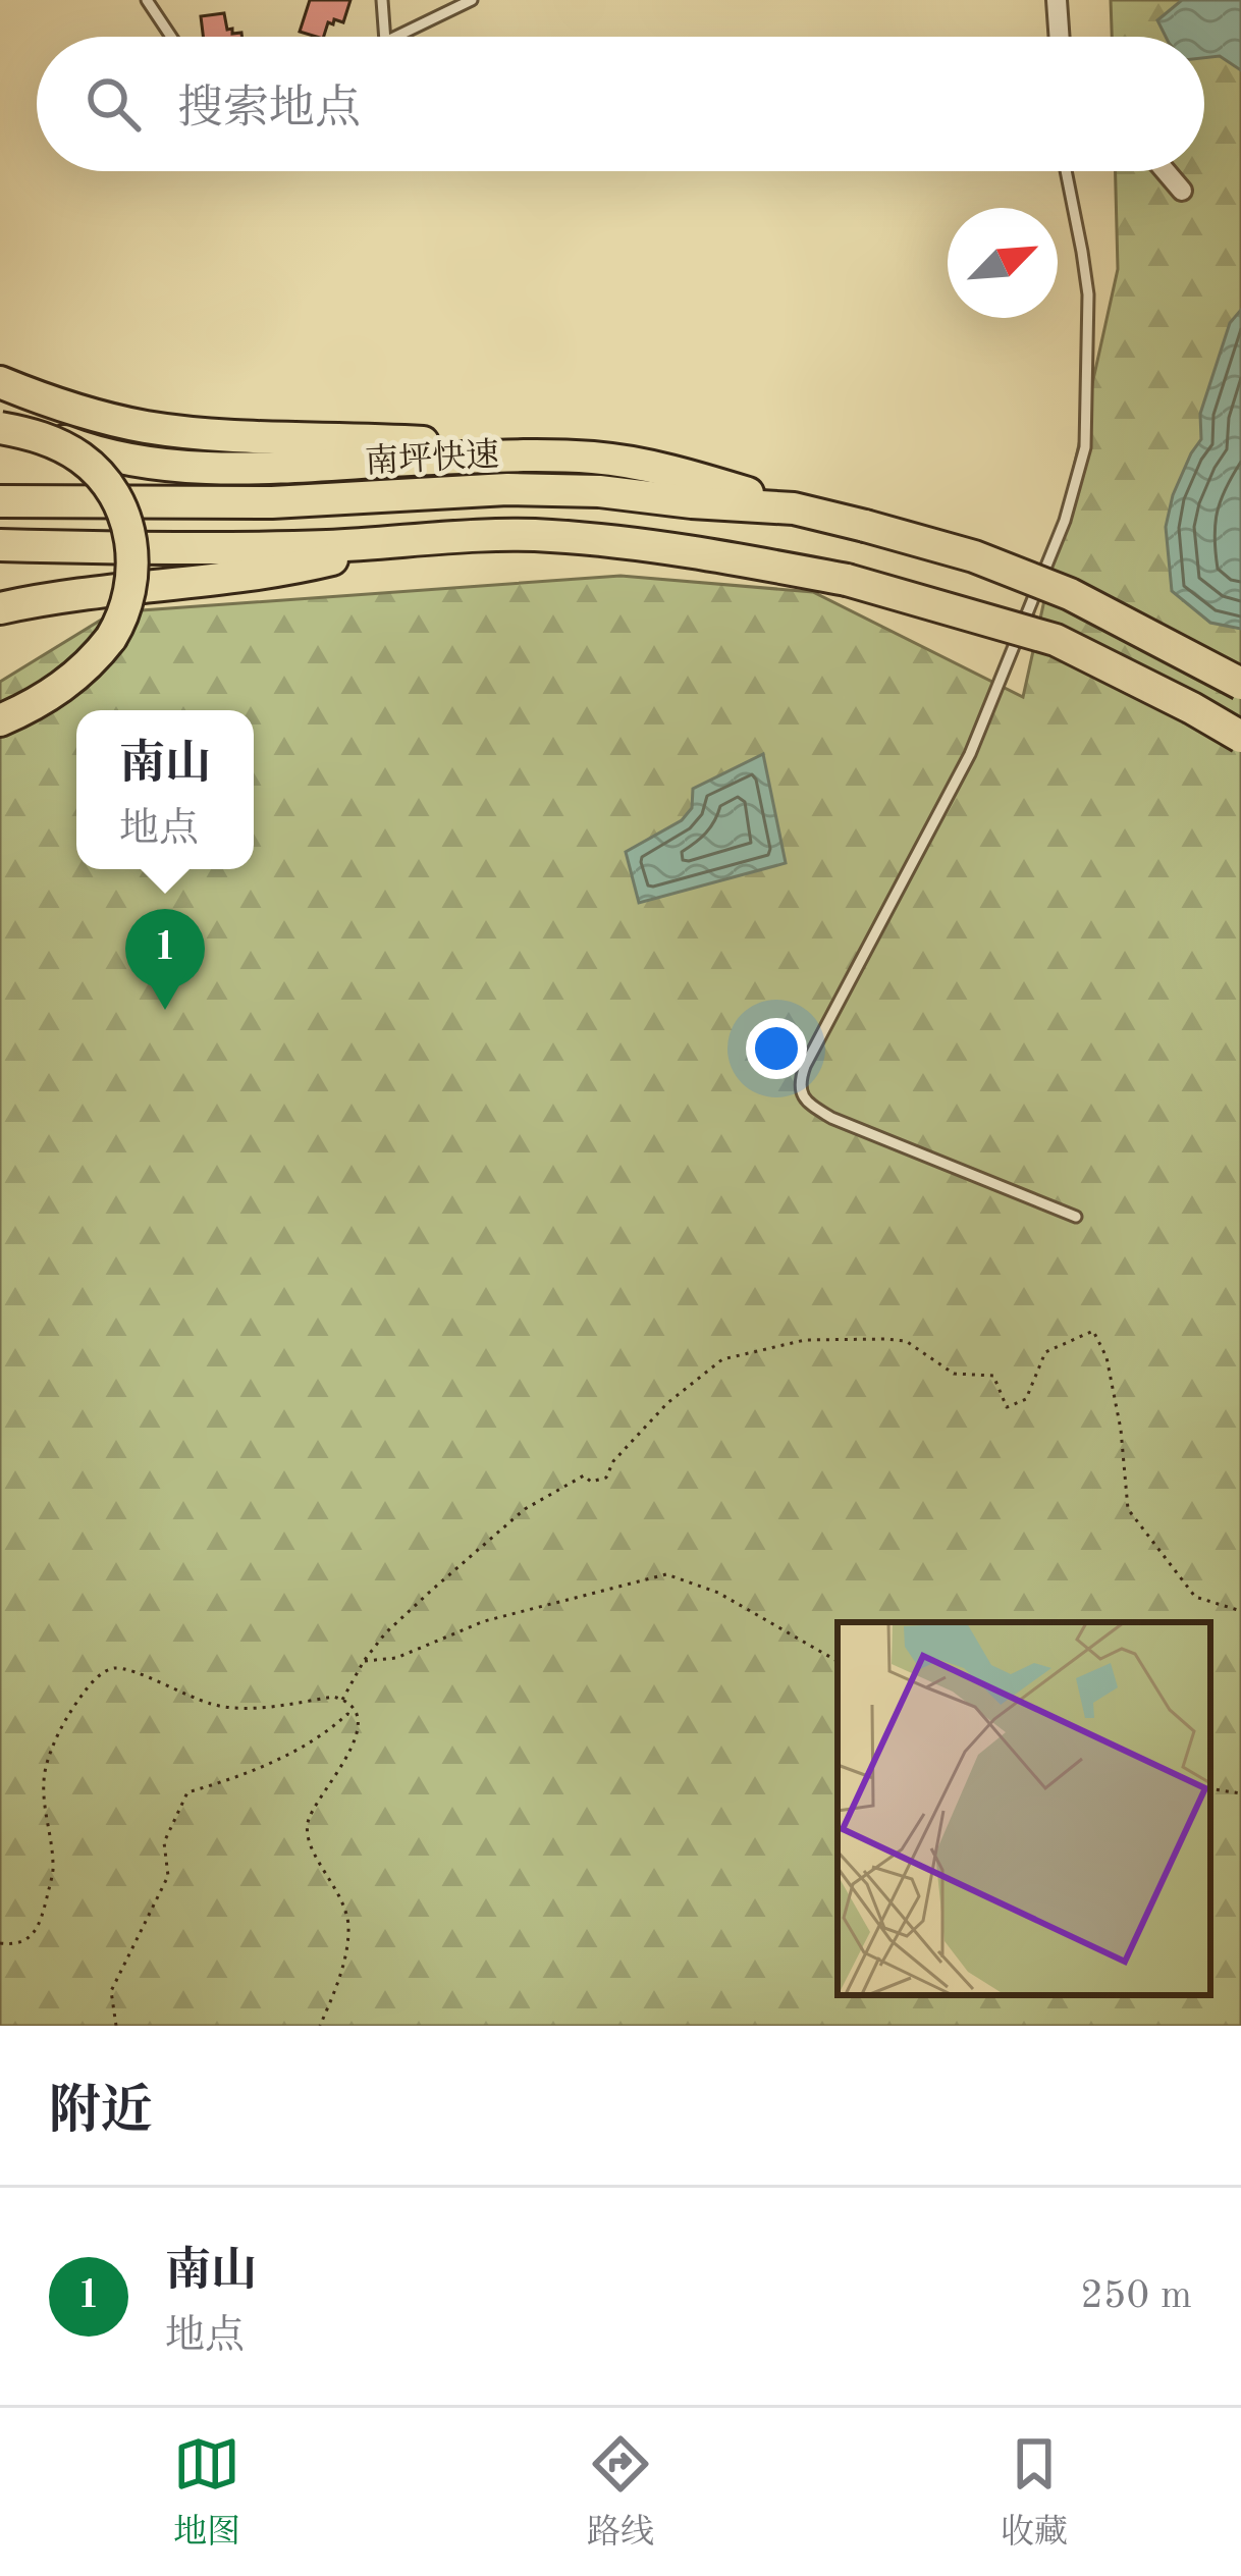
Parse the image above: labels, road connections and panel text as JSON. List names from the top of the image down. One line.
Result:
{"streets":{"highway":["南坪快速"]},"north":"top right","page":{"search":"搜索地点","popup":["南山","地点"],"pins":"1","heading":"附近","list":[{"mark":"1","name":"南山","note":"地点","value":"250 m"}],"nav":["地图","路线","收藏"]}}
